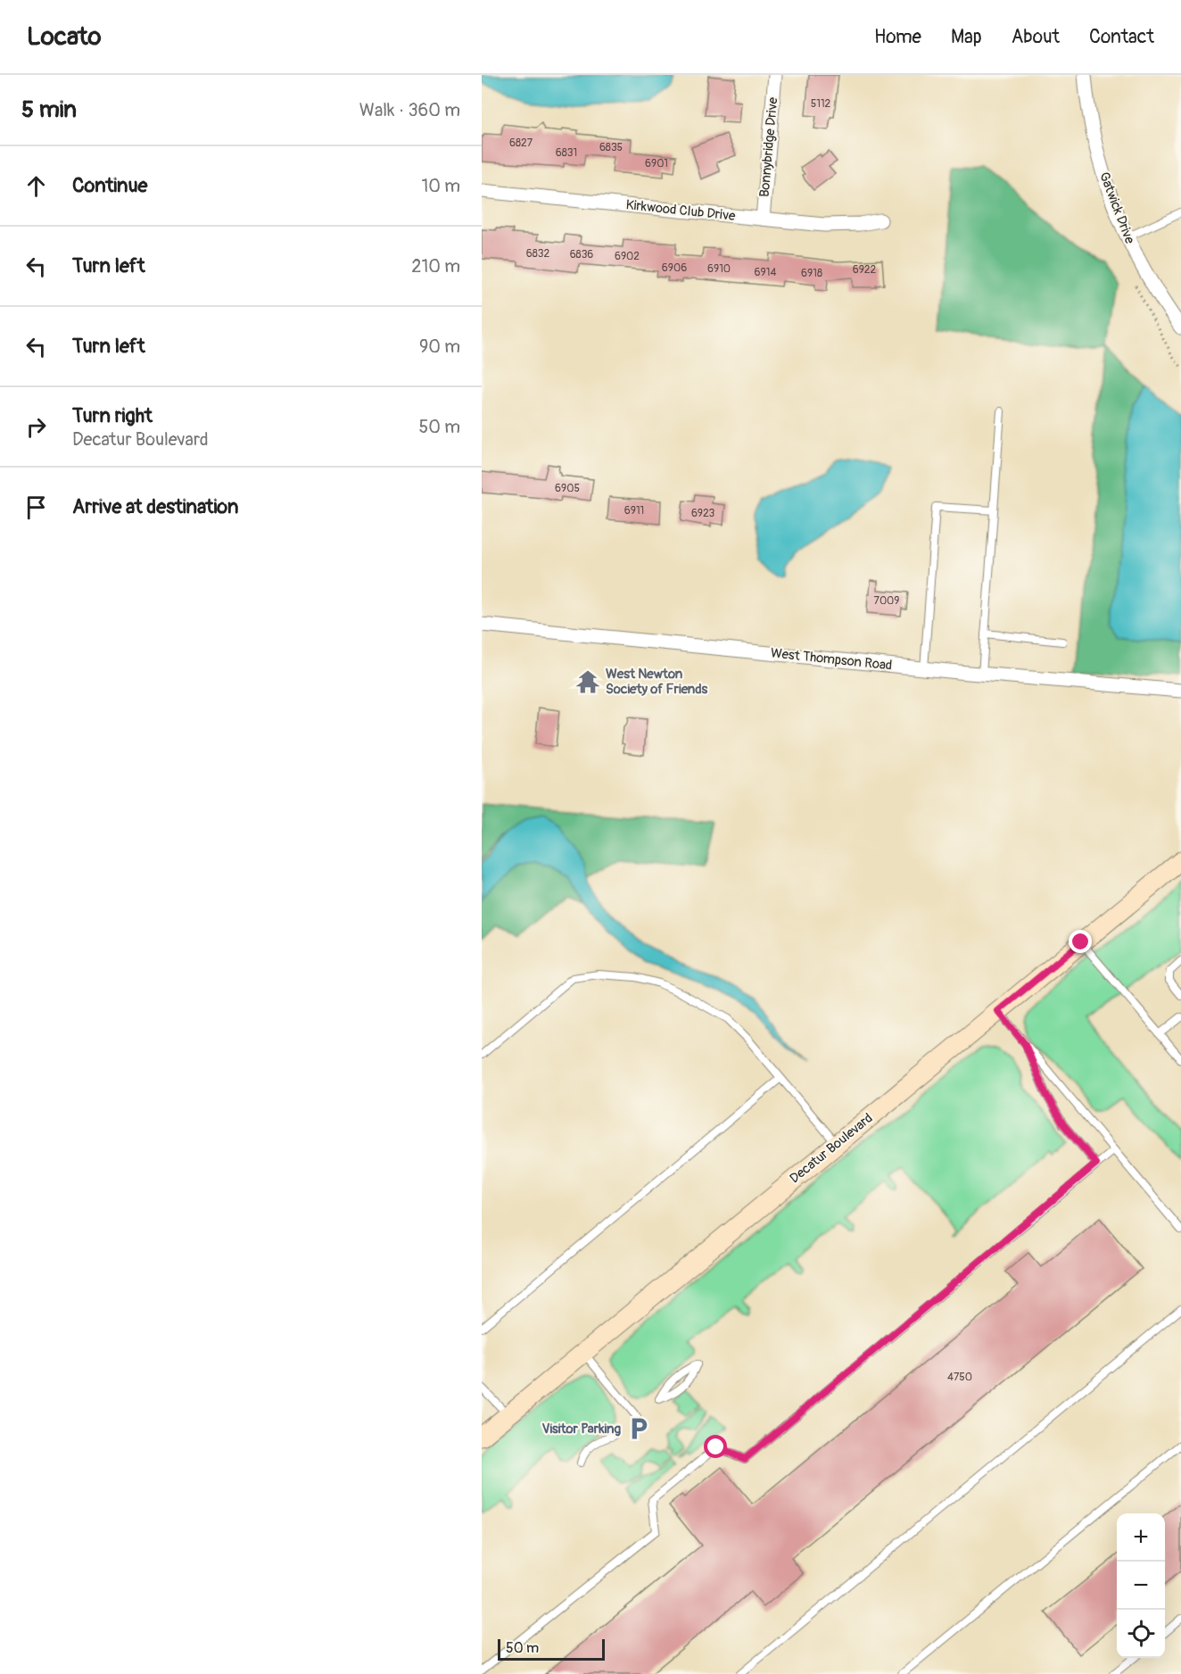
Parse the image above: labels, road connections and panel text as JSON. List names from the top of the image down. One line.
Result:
{"streets":{"street":["Bonnybridge Drive","Gatwick Drive","Kirkwood Club Drive","West Thompson Road","Decatur Boulevard"]},"crossings":[["Bonnybridge Drive","Kirkwood Club Drive"]],"places":{"temple":["West Newton Society of Friends"],"parking":["Visitor Parking"]},"house_numbers":["5112","6827","6835","6831","6901","6832","6836","6902","6906","6910","6922","6914","6918","6905","6911","6923","7009","4750"],"scale_bar":"50 m","page":{"header":"Locato","nav":["Home","Map","About","Contact"],"heading":["5 min","Walk · 360 m"],"list":[["Continue","10 m"],["Turn left","210 m"],["Turn left","90 m"],["Turn right","Decatur Boulevard","50 m"],"Arrive at destination"],"map_buttons":["+","−"],"scale":"50 m"}}
